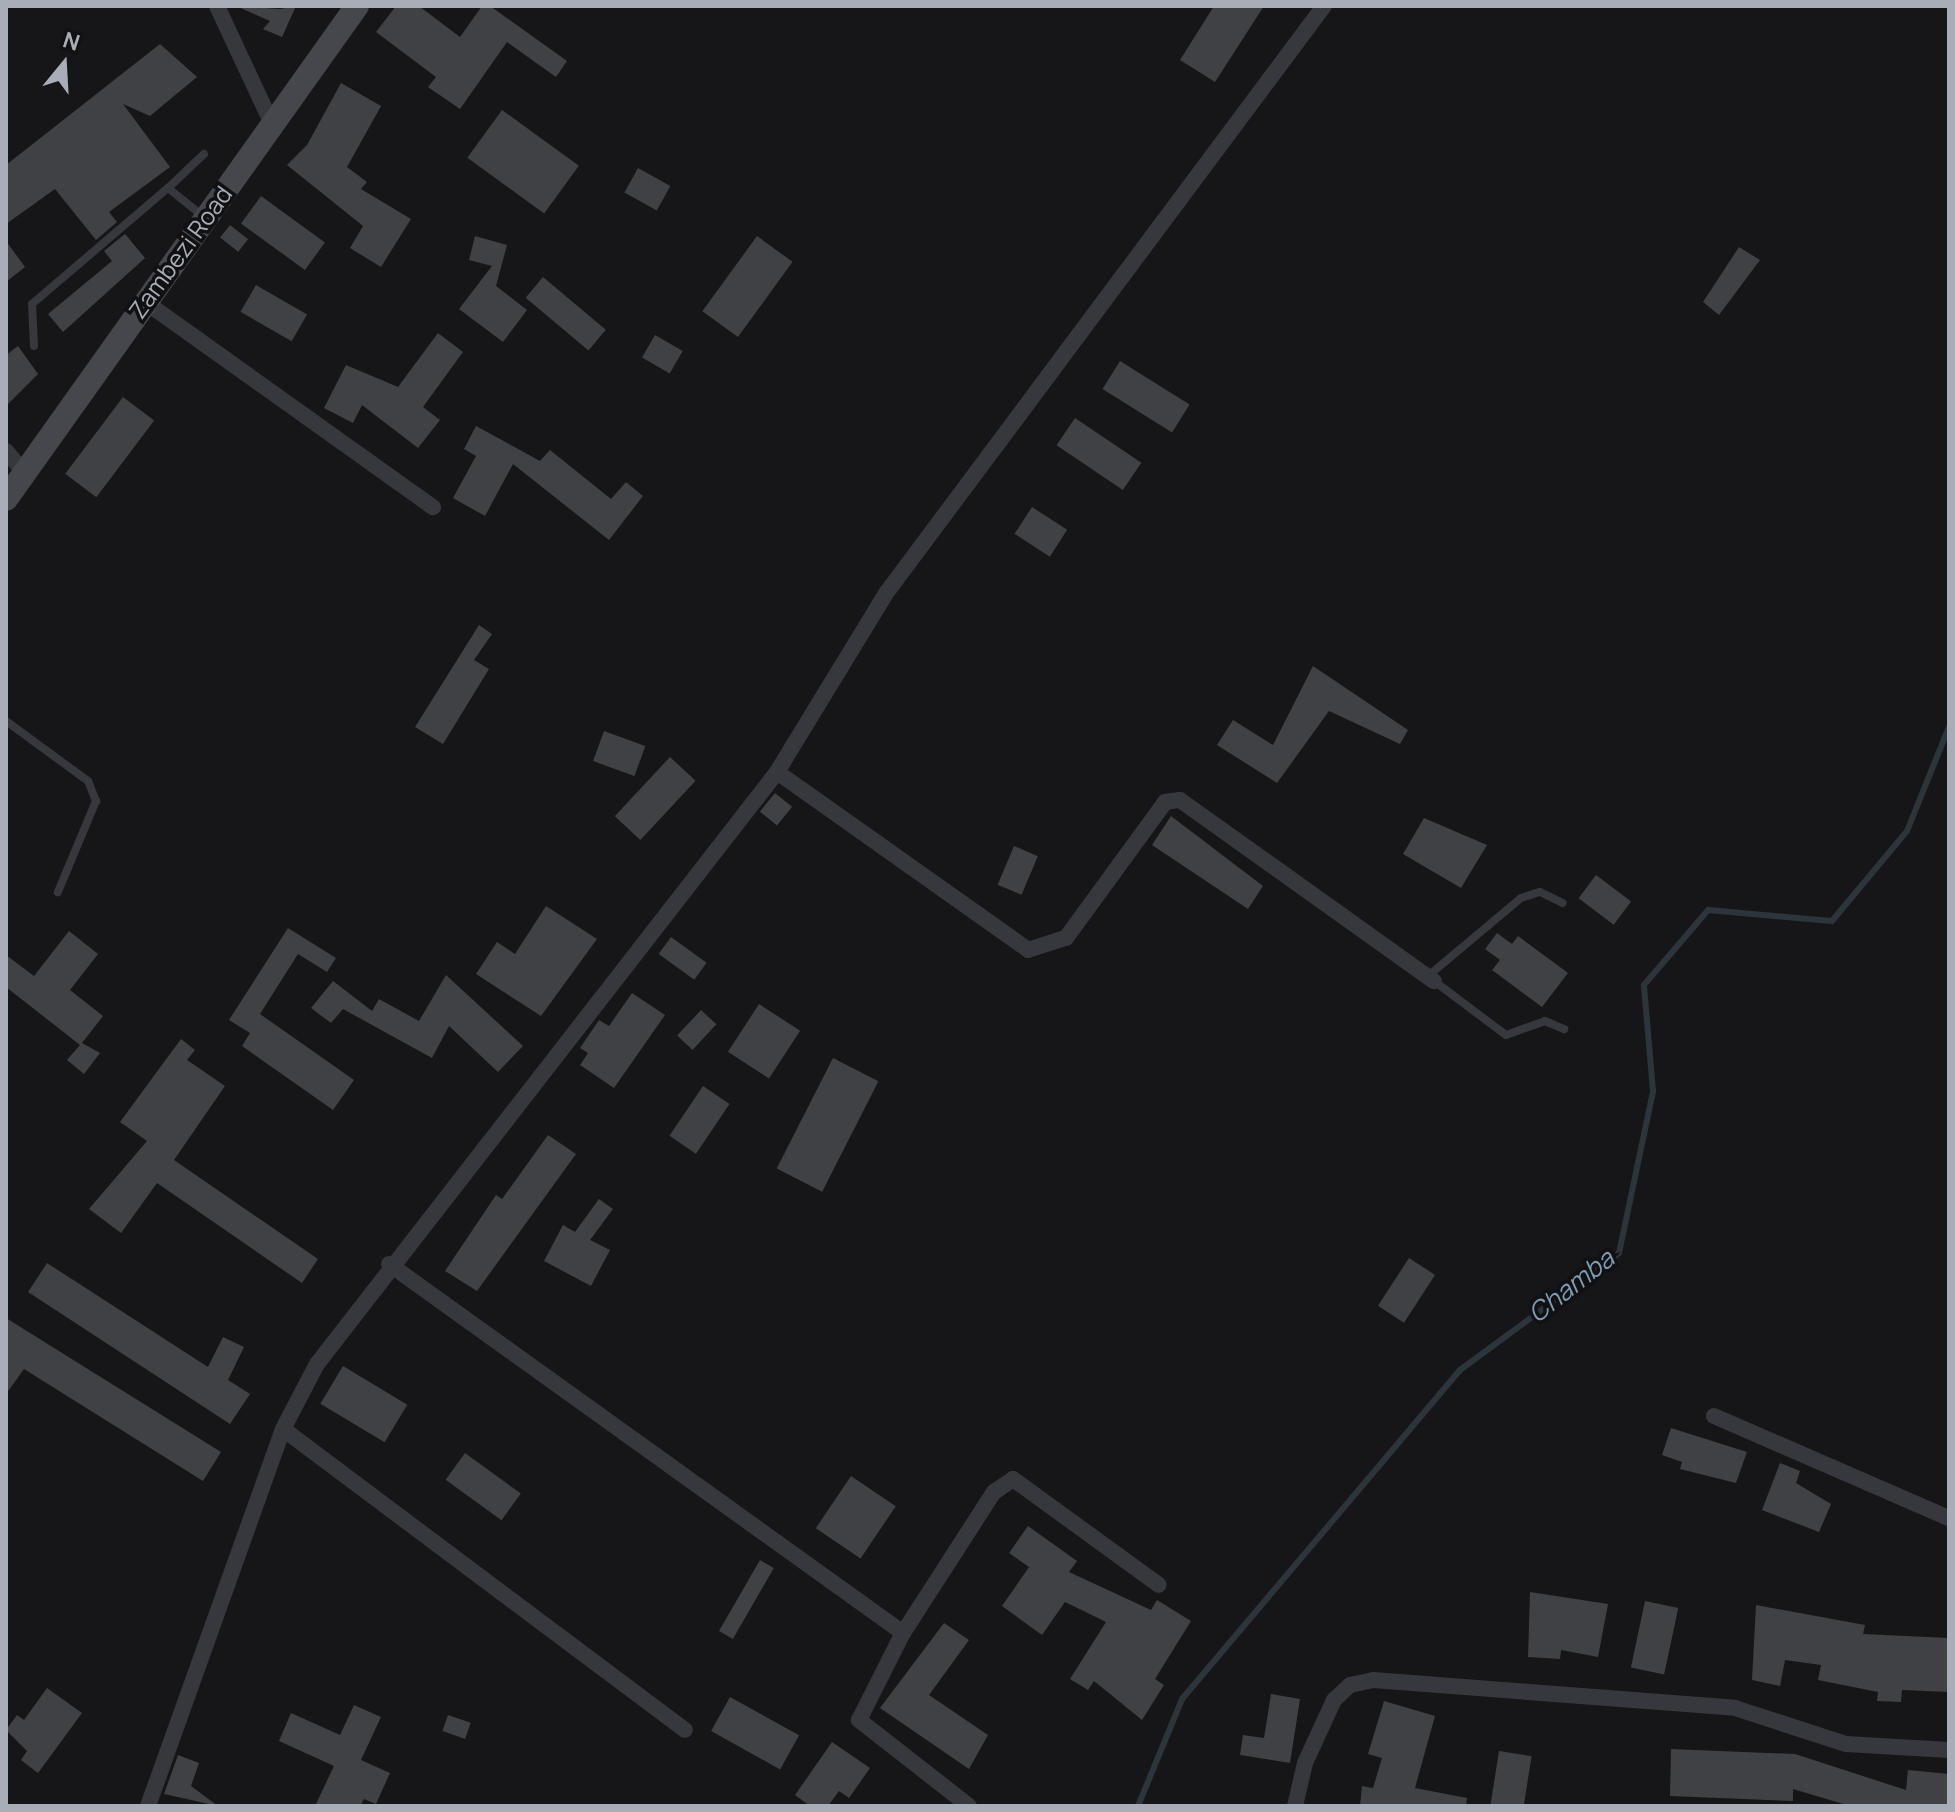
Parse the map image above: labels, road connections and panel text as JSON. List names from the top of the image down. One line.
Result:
{"streets":{"main road":["Zambezi Road"]},"water":["Chamba"],"north":"top"}
